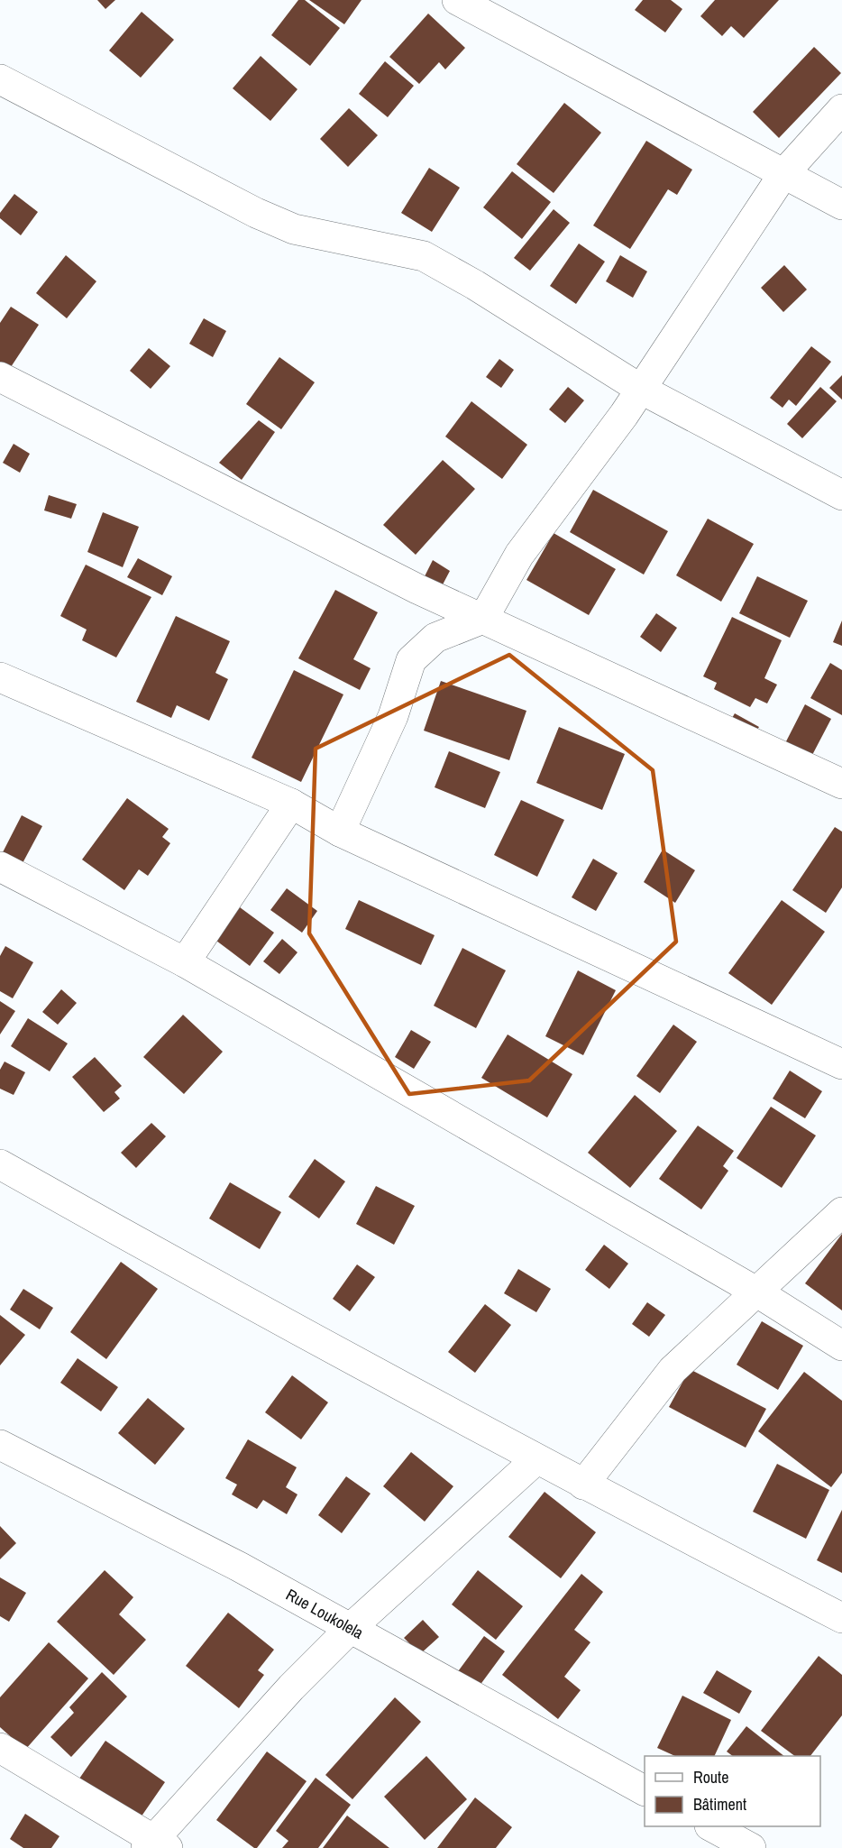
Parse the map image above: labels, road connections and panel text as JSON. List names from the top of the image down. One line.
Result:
{"streets":{"street":["Rue Loukolela"]},"legend":["Route","Bâtiment"]}
